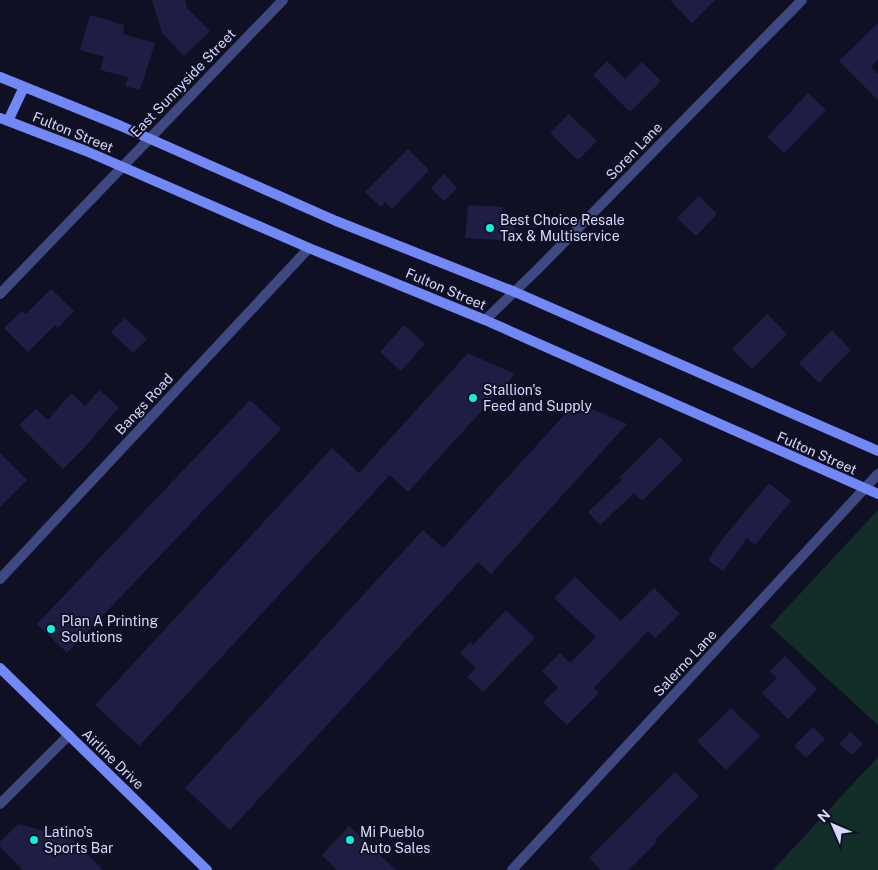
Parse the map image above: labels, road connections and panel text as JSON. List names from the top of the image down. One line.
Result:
{"streets":{"street":["East Sunnyside Street","Fulton Street","Soren Lane","Bangs Road","Salerno Lane","Airline Drive"]},"crossings":[["East Sunnyside Street","Fulton Street"],["Fulton Street","Soren Lane"],["Fulton Street","Bangs Road"],["Fulton Street","Salerno Lane"]],"places":["Best Choice Resale Tax & Multiservice","Stallion's Feed and Supply","Plan A Printing Solutions","Latino's Sports Bar","Mi Pueblo Auto Sales"],"north":"top left"}
